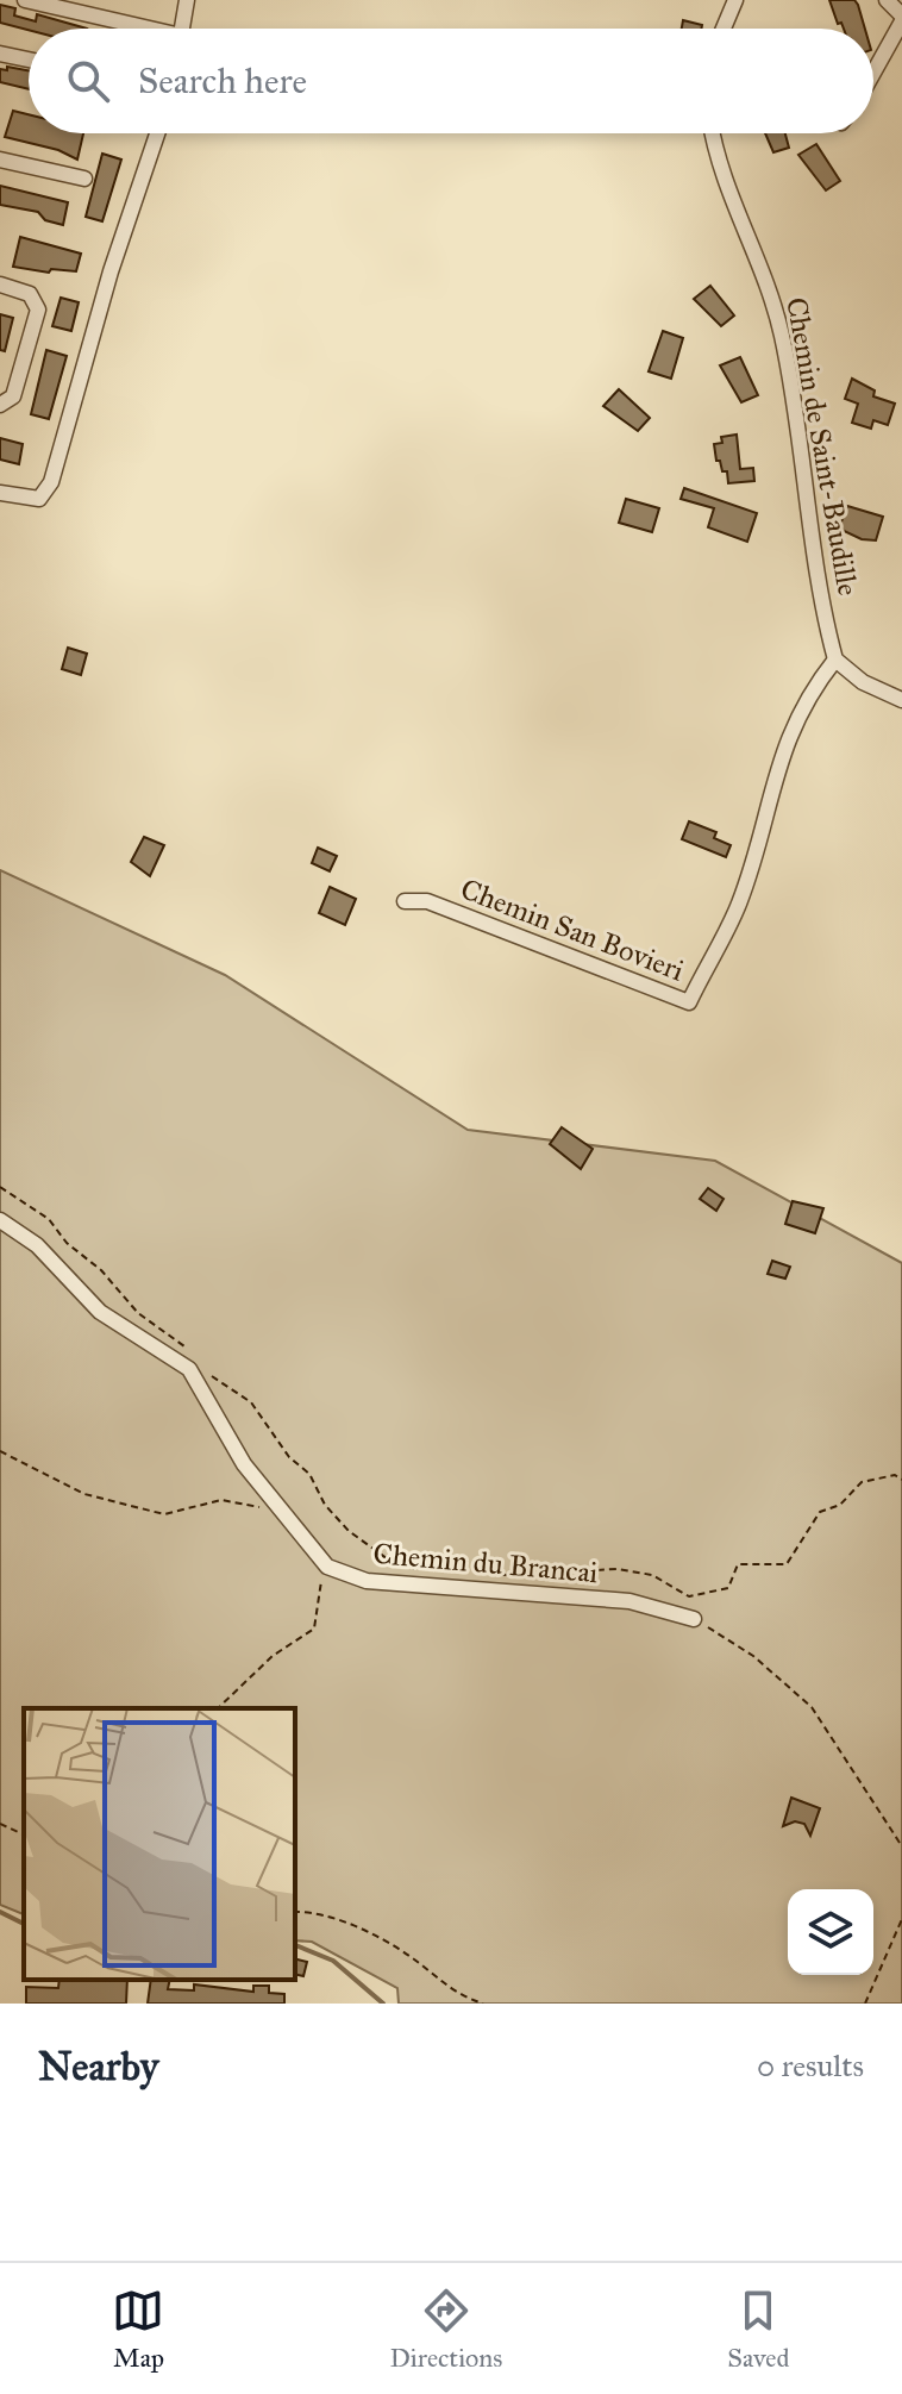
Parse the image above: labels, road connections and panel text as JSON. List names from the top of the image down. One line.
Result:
{"streets":{"street":["Chemin de Saint-Baudille","Chemin San Bovieri","Chemin du Brancai"]},"crossings":[["Chemin de Saint-Baudille","Chemin San Bovieri"]],"page":{"search":"Search here","heading":["Nearby","0 results"],"nav":["Map","Directions","Saved"]}}
